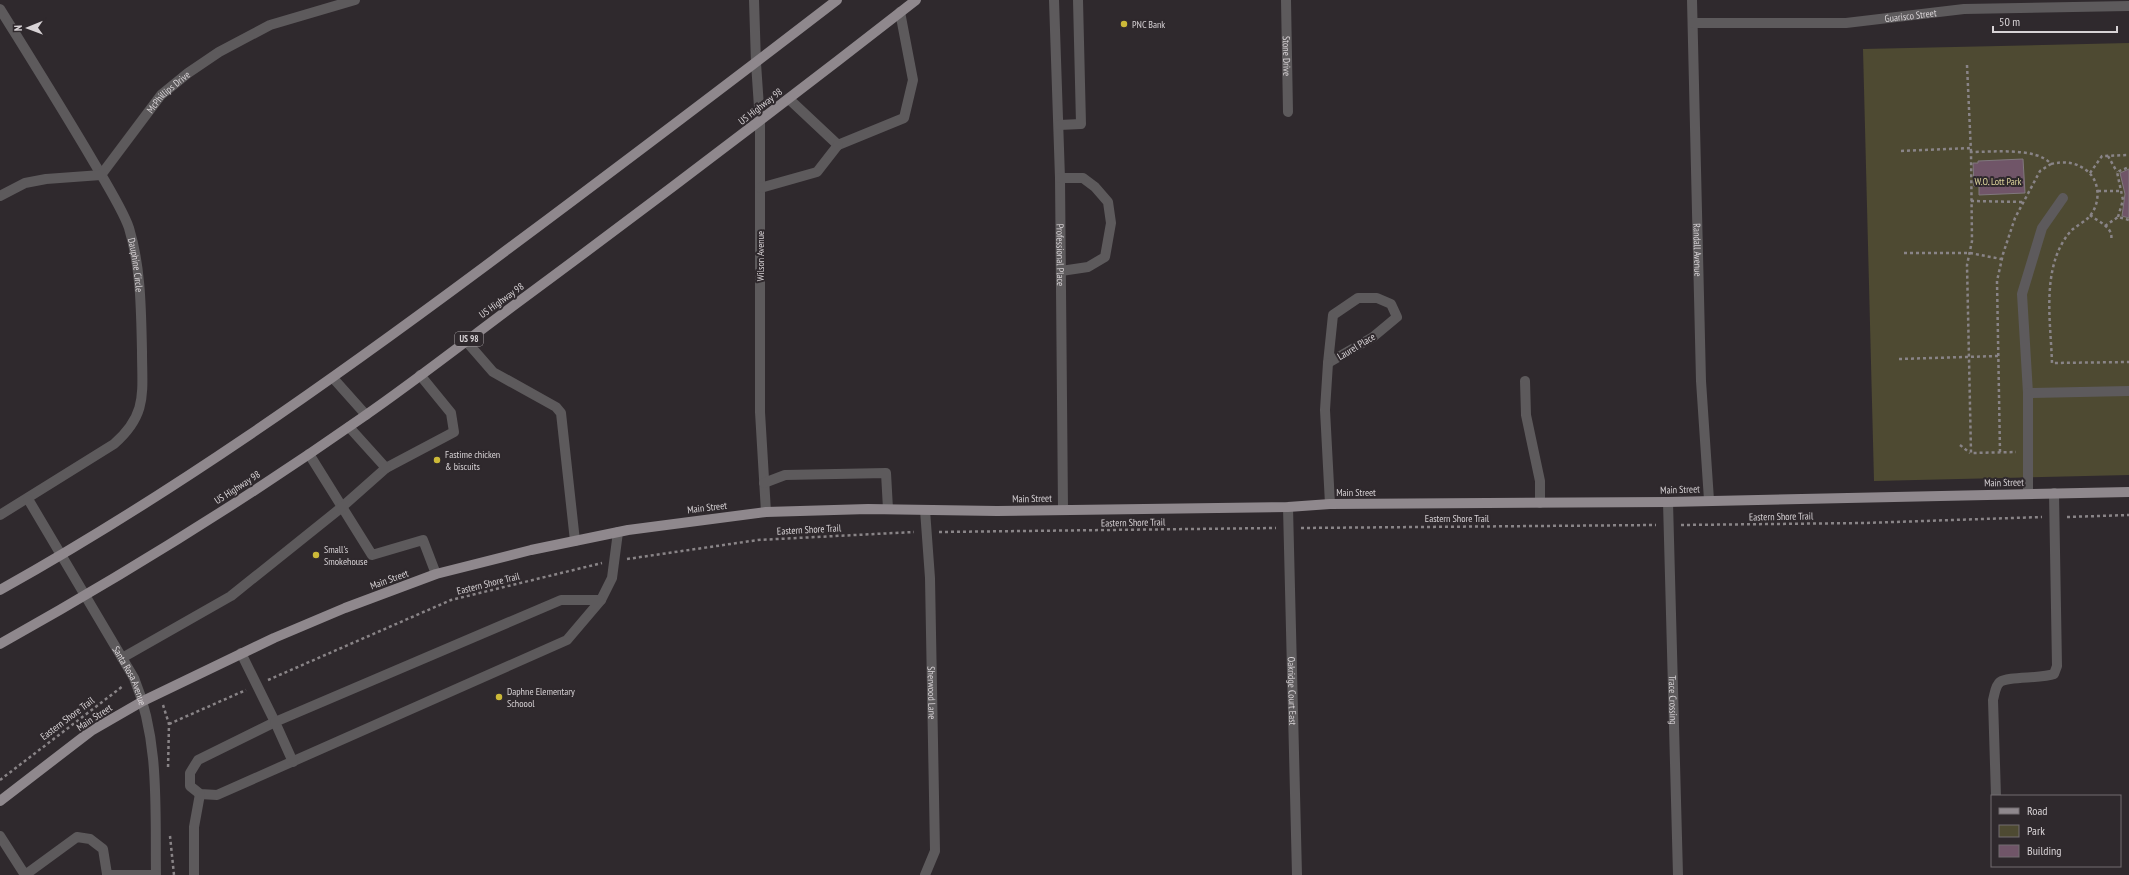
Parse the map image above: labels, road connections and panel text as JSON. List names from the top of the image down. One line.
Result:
{"streets":{"main road":["US Highway 98","US 98","Main Street"],"street":["Guarisco Street","Stone Drive","McPhillips Drive","Randall Avenue","Professional Place","Wilson Avenue","Dauphine Circle","Laurel Place","Santa Rosa Avenue","Oakridge Court East","Sherwood Lane","Trace Crossing"],"path":["Eastern Shore Trail"]},"crossings":[["Guarisco Street","Randall Avenue"],["McPhillips Drive","Dauphine Circle"],["US Highway 98","Wilson Avenue"],["US Highway 98","Santa Rosa Avenue"],["Randall Avenue","Main Street"],["Professional Place","Main Street"],["Wilson Avenue","Main Street"],["Dauphine Circle","Santa Rosa Avenue"],["Laurel Place","Main Street"],["Main Street","Santa Rosa Avenue"],["Main Street","Oakridge Court East"],["Main Street","Sherwood Lane"],["Main Street","Trace Crossing"],["Eastern Shore Trail","Santa Rosa Avenue"],["Eastern Shore Trail","Oakridge Court East"],["Eastern Shore Trail","Sherwood Lane"],["Eastern Shore Trail","Trace Crossing"]],"parks":["W.O. Lott Park"],"places":["PNC Bank","Fastime chicken & biscuits","Small's Smokehouse","Daphne Elementary Schoool"],"legend":["Road","Park","Building"],"scale_bar":"50 m","north":"left"}
